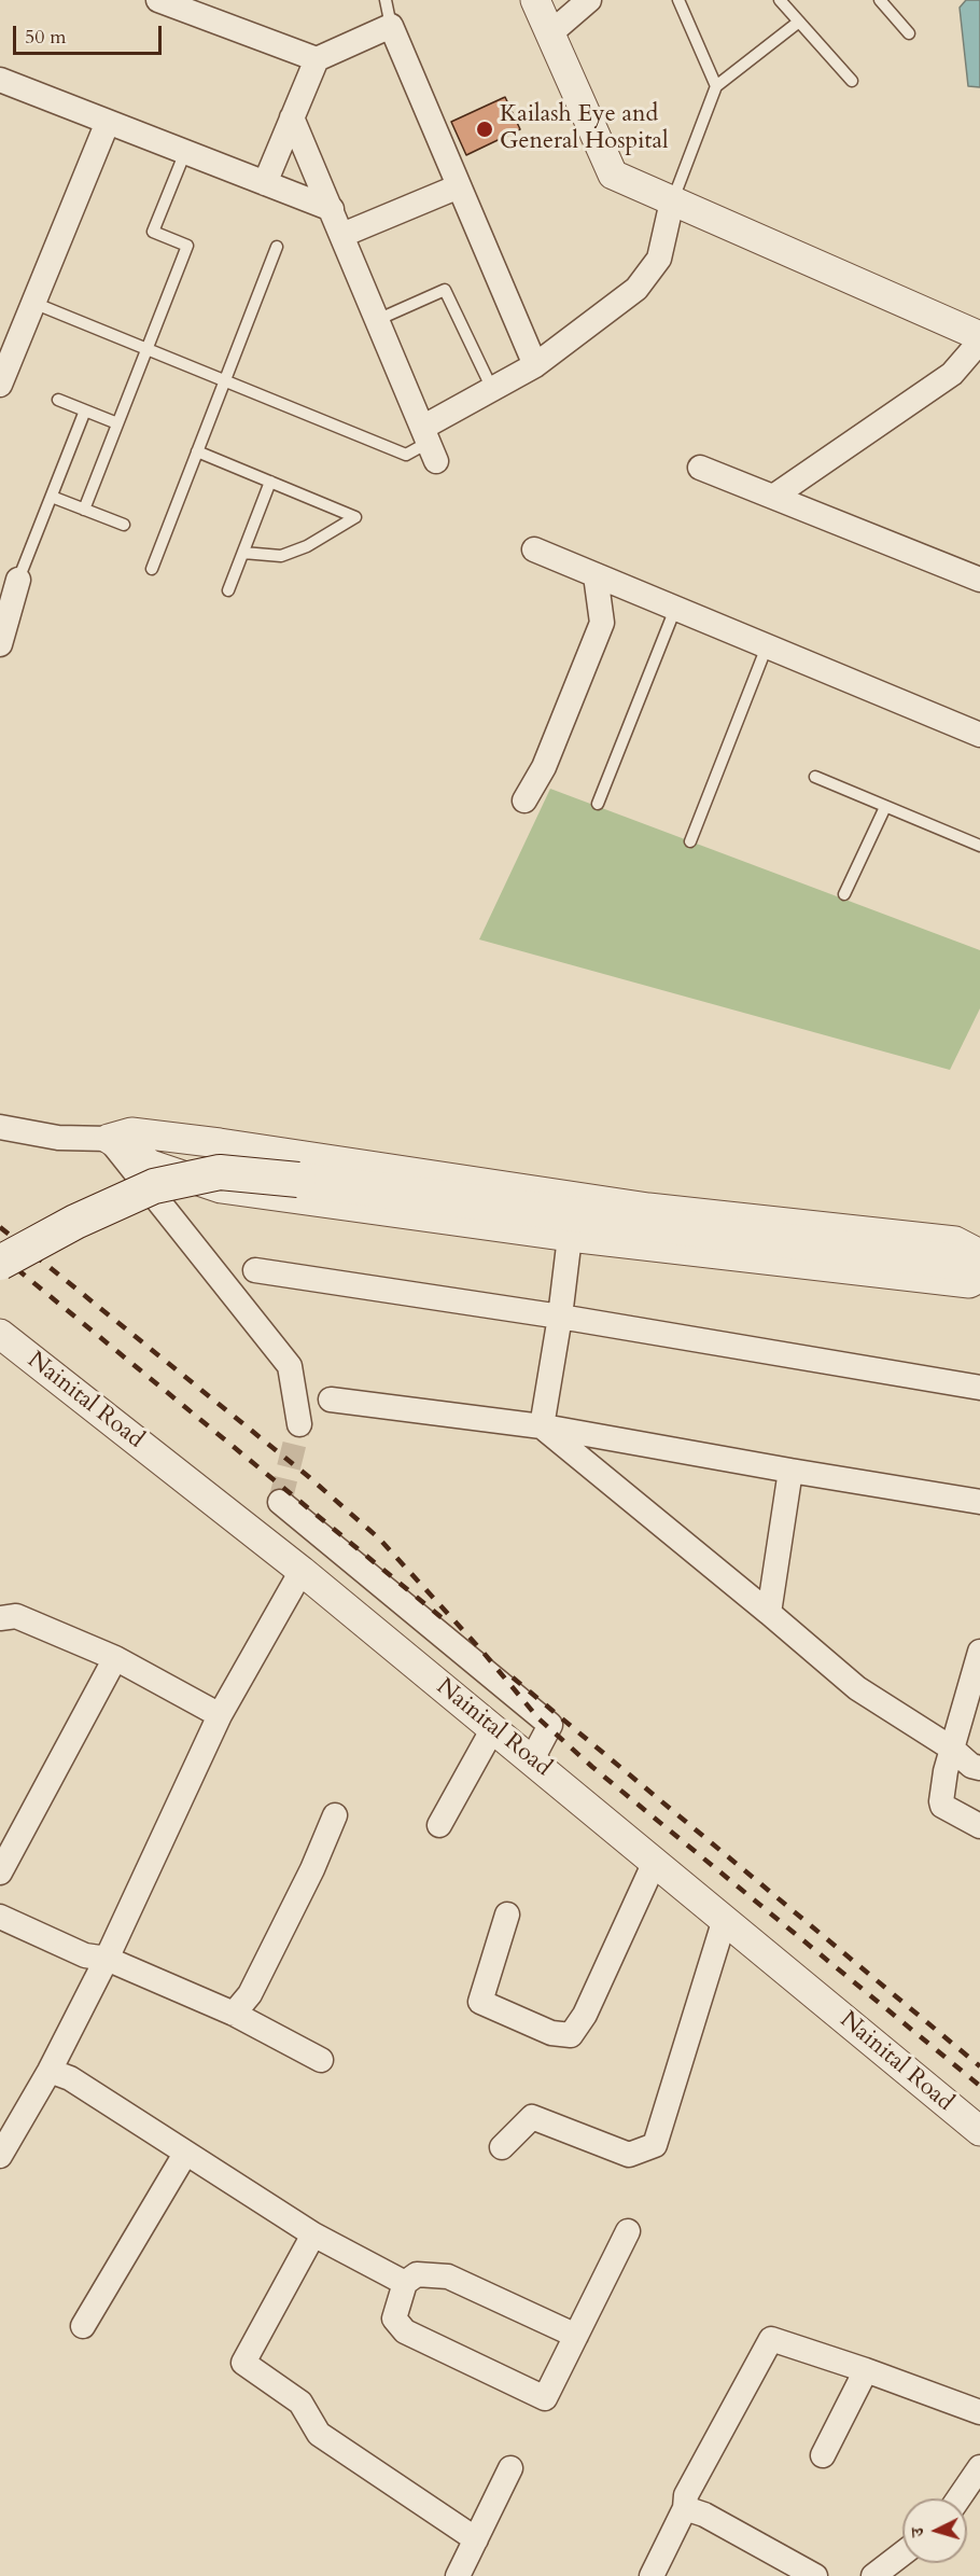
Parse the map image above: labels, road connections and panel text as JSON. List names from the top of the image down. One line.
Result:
{"streets":{"street":["Nainital Road"]},"places":["Kailash Eye and General Hospital"],"scale_bar":"50 m","north":"left"}
